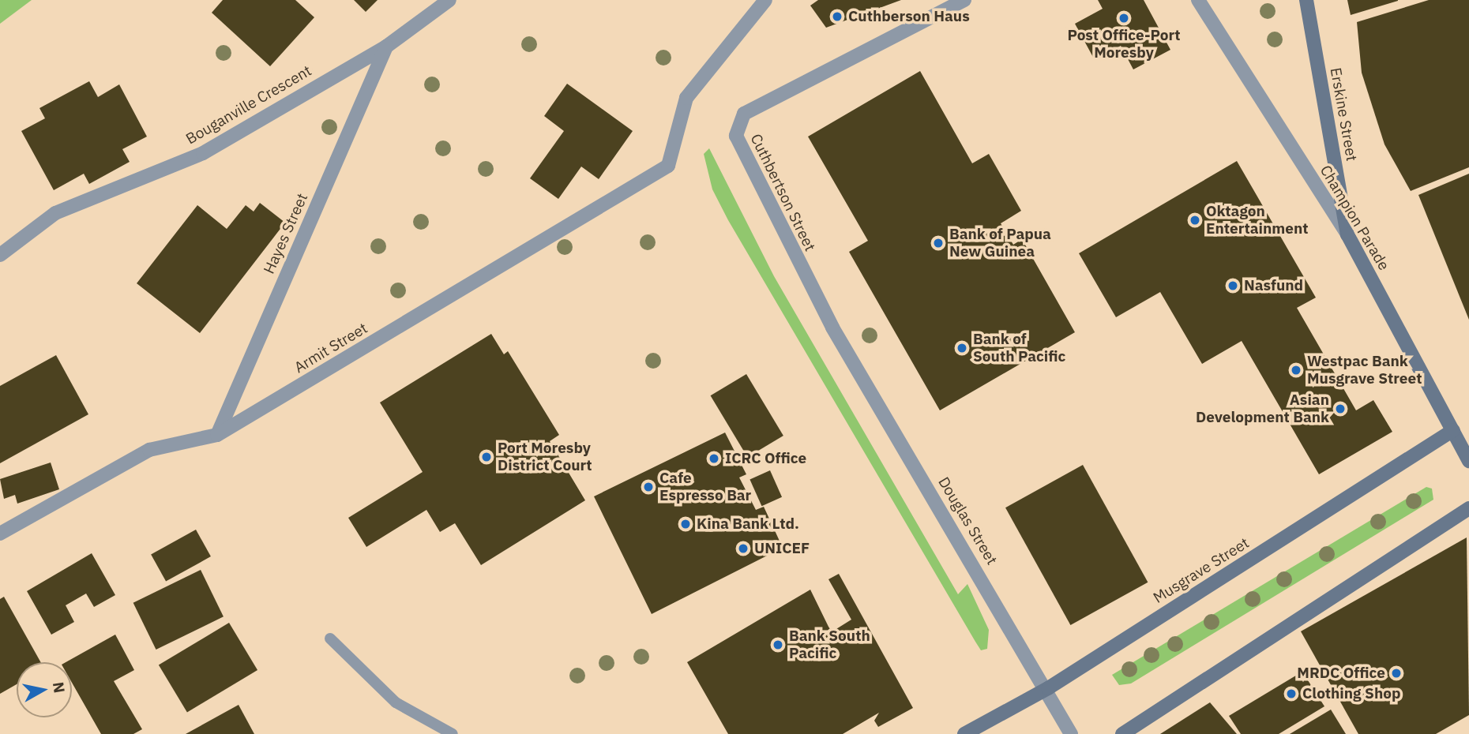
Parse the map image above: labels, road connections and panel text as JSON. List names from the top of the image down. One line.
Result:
{"streets":{"street":["Bouganville Crescent","Erskine Street","Cuthbertson Street","Champion Parade","Hayes Street","Armit Street","Douglas Street","Musgrave Street"]},"crossings":[["Bouganville Crescent","Hayes Street"],["Erskine Street","Champion Parade"],["Cuthbertson Street","Douglas Street"],["Champion Parade","Musgrave Street"],["Hayes Street","Armit Street"],["Douglas Street","Musgrave Street"]],"places":["Cuthberson Haus","Post Office-Port Moresby","Oktagon Entertainment","Bank of Papua New Guinea","Nasfund","Bank of South Pacific","Westpac Bank Musgrave Street","Asian Development Bank","Port Moresby District Court","ICRC Office","Cafe Espresso Bar","Kina Bank Ltd.","UNICEF","Bank South Pacific","MRDC Office","Clothing Shop"],"north":"right"}
